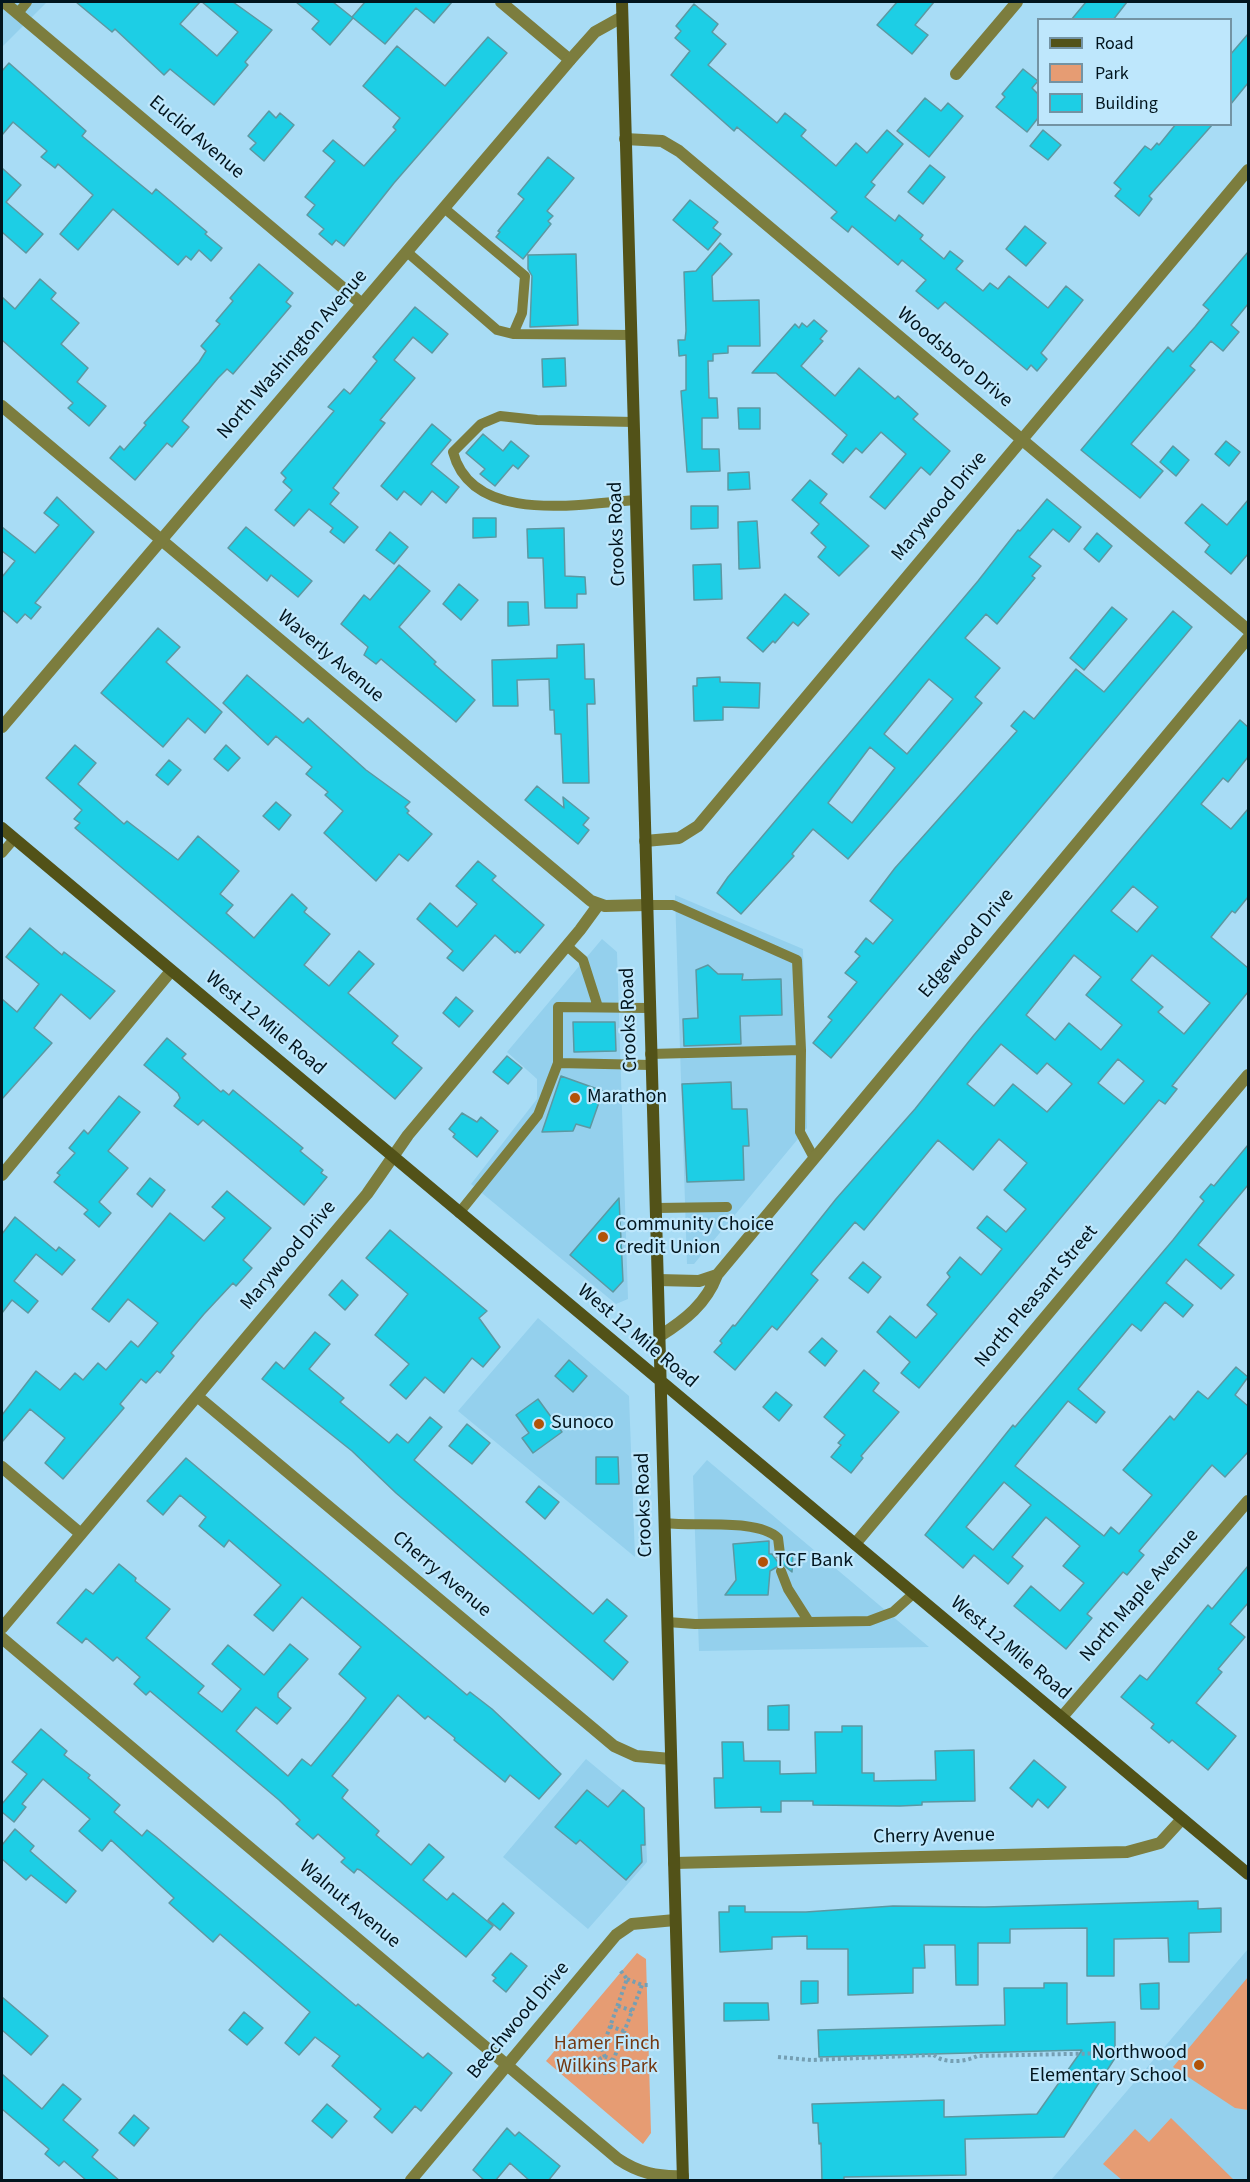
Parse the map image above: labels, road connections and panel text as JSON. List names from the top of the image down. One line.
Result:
{"streets":{"main road":["Crooks Road","West 12 Mile Road"],"street":["Euclid Avenue","North Washington Avenue","Woodsboro Drive","Marywood Drive","Waverly Avenue","Edgewood Drive","North Pleasant Street","Cherry Avenue","North Maple Avenue","Walnut Avenue","Beechwood Drive"]},"crossings":[["Euclid Avenue","North Washington Avenue"],["North Washington Avenue","Crooks Road"],["North Washington Avenue","Waverly Avenue"],["Woodsboro Drive","Marywood Drive"],["Woodsboro Drive","Crooks Road"],["Marywood Drive","Crooks Road"],["Marywood Drive","Waverly Avenue"],["Marywood Drive","West 12 Mile Road"],["Marywood Drive","Cherry Avenue"],["Crooks Road","Edgewood Drive"],["Crooks Road","West 12 Mile Road"],["Crooks Road","Cherry Avenue"],["Crooks Road","Walnut Avenue"],["Crooks Road","Beechwood Drive"],["West 12 Mile Road","North Pleasant Street"],["West 12 Mile Road","Cherry Avenue"],["West 12 Mile Road","North Maple Avenue"],["Walnut Avenue","Beechwood Drive"]],"parks":["Hamer Finch Wilkins Park"],"places":["Marathon","Community Choice Credit Union","Sunoco","TCF Bank","Northwood Elementary School"],"legend":["Road","Park","Building"]}
